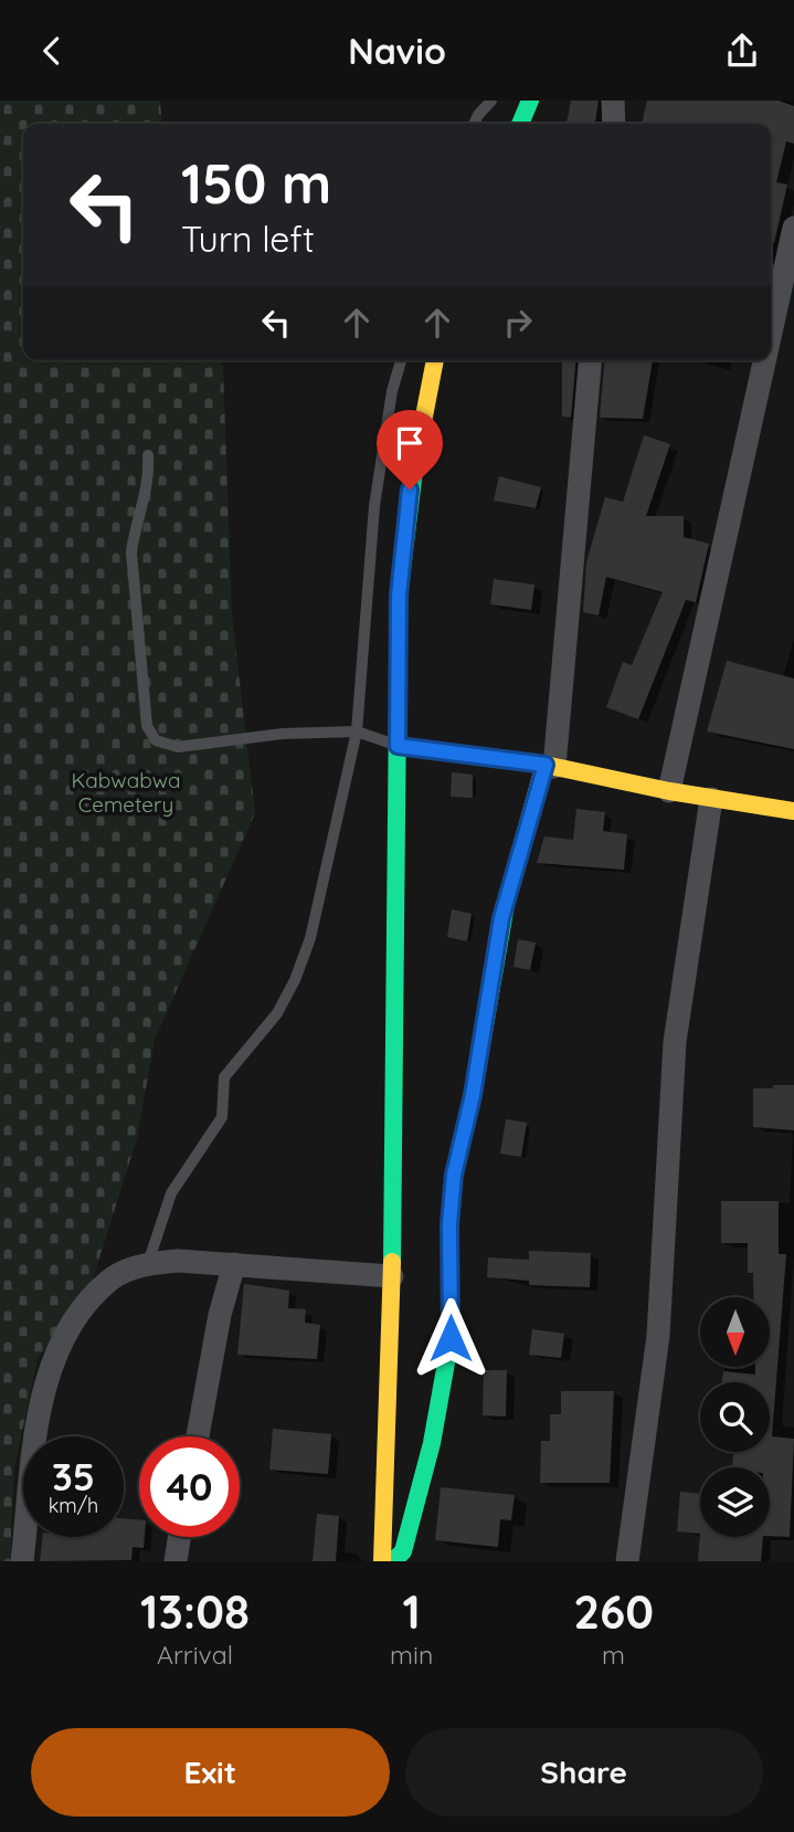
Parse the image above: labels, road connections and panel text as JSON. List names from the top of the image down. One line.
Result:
{"parks":["Kabwabwa Cemetery"],"north":"bottom","page":{"header":"Navio","turn":["150 m","Turn left"],"speed":"35 km/h","limit":"40","eta":["13:08","Arrival","1","min","260","m"],"buttons":["Exit","Share"]}}
